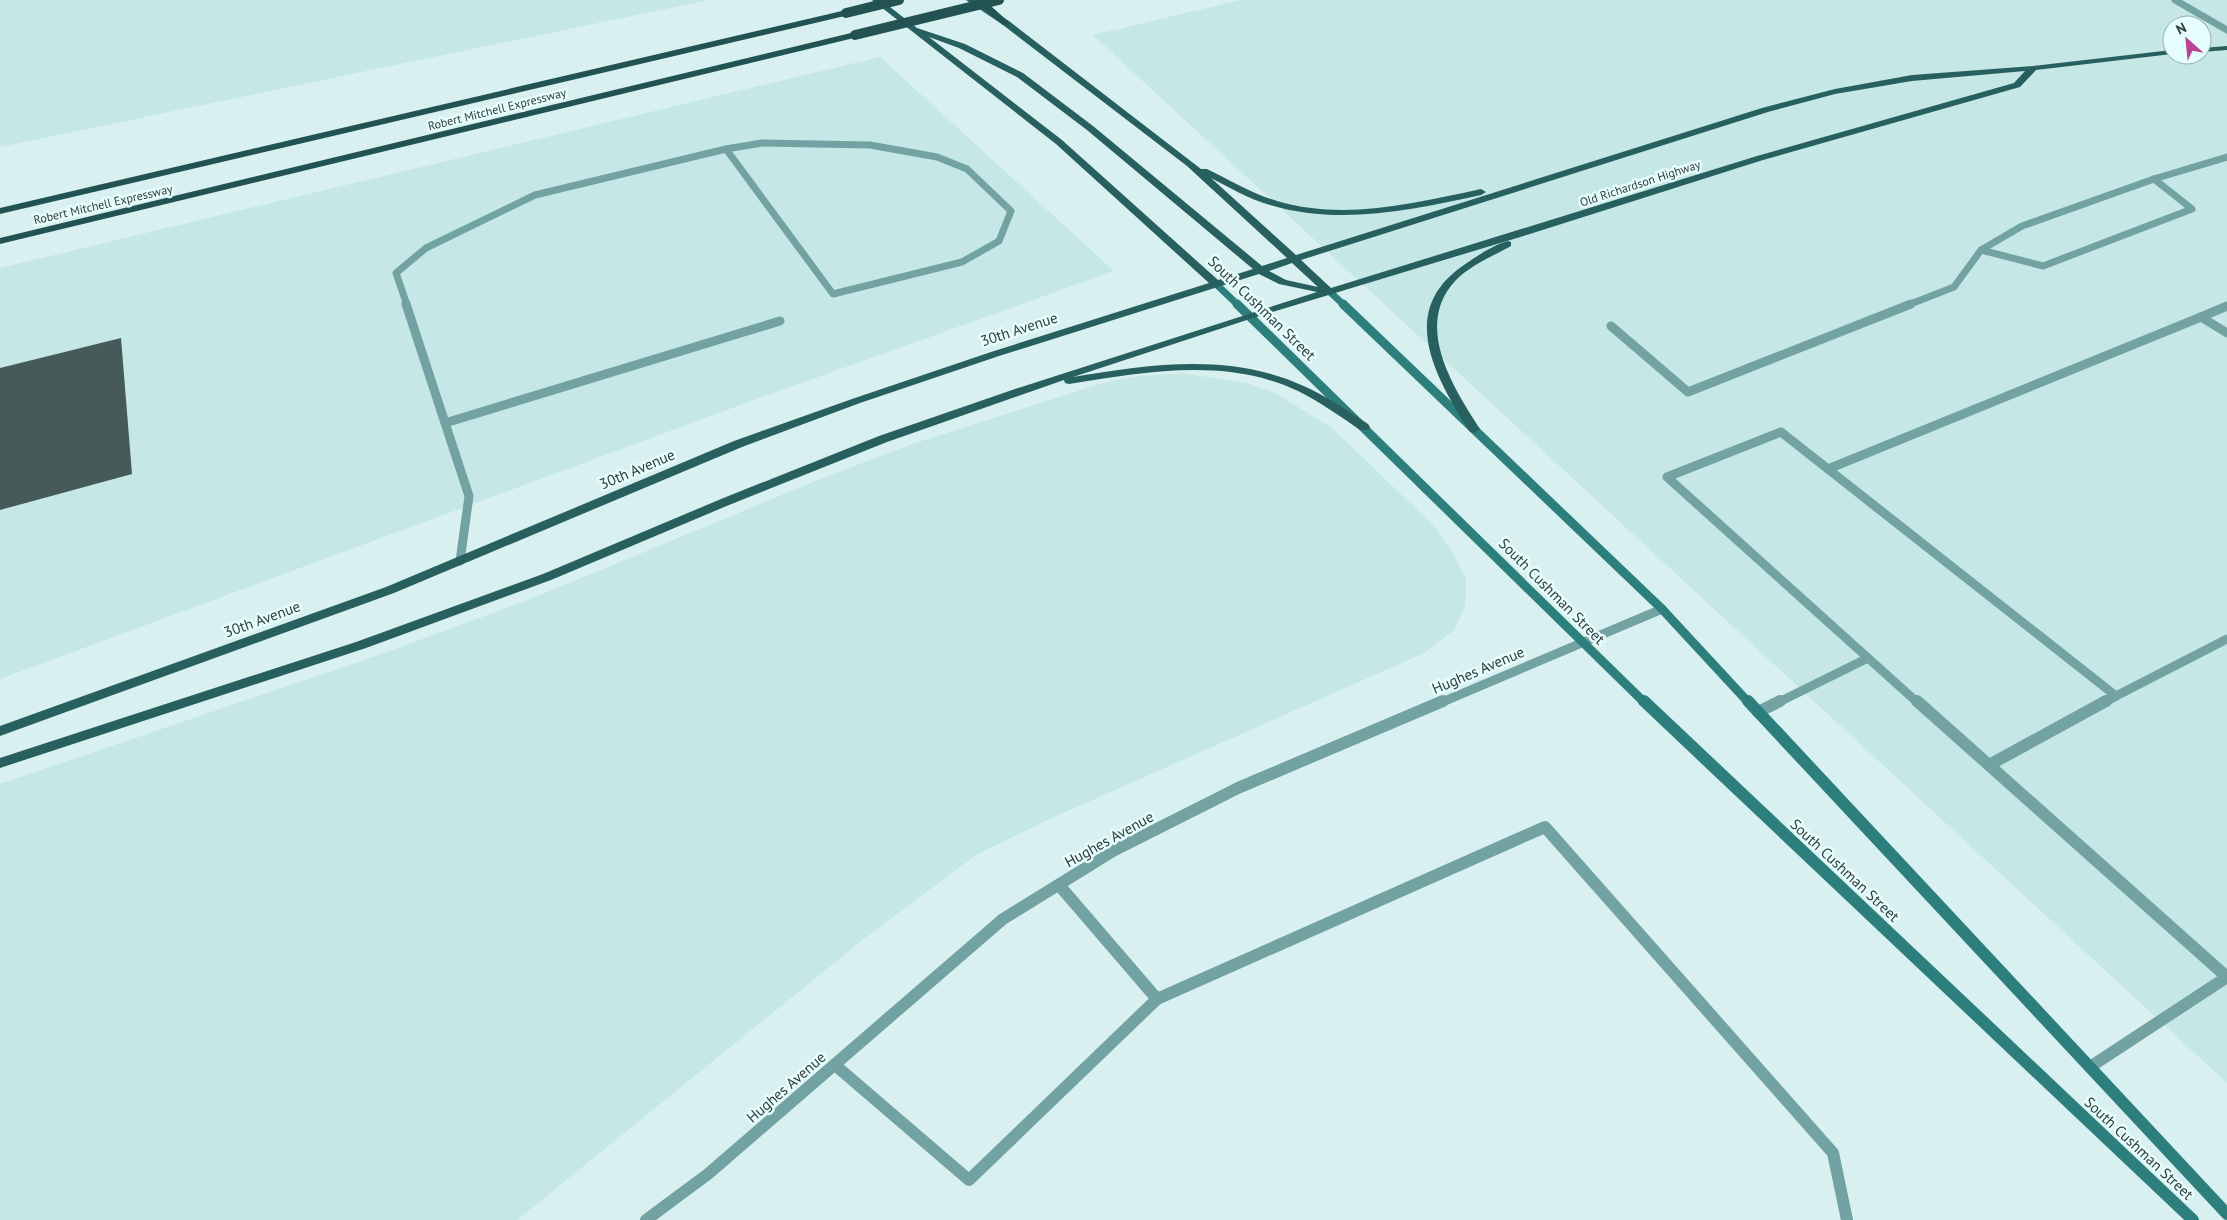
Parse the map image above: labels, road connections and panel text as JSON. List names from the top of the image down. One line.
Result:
{"streets":{"highway":["Robert Mitchell Expressway"],"main road":["Old Richardson Highway","South Cushman Street","30th Avenue"],"street":["Hughes Avenue"]},"crossings":[["Old Richardson Highway","South Cushman Street"],["South Cushman Street","30th Avenue"],["South Cushman Street","Hughes Avenue"]],"north":"top left"}
